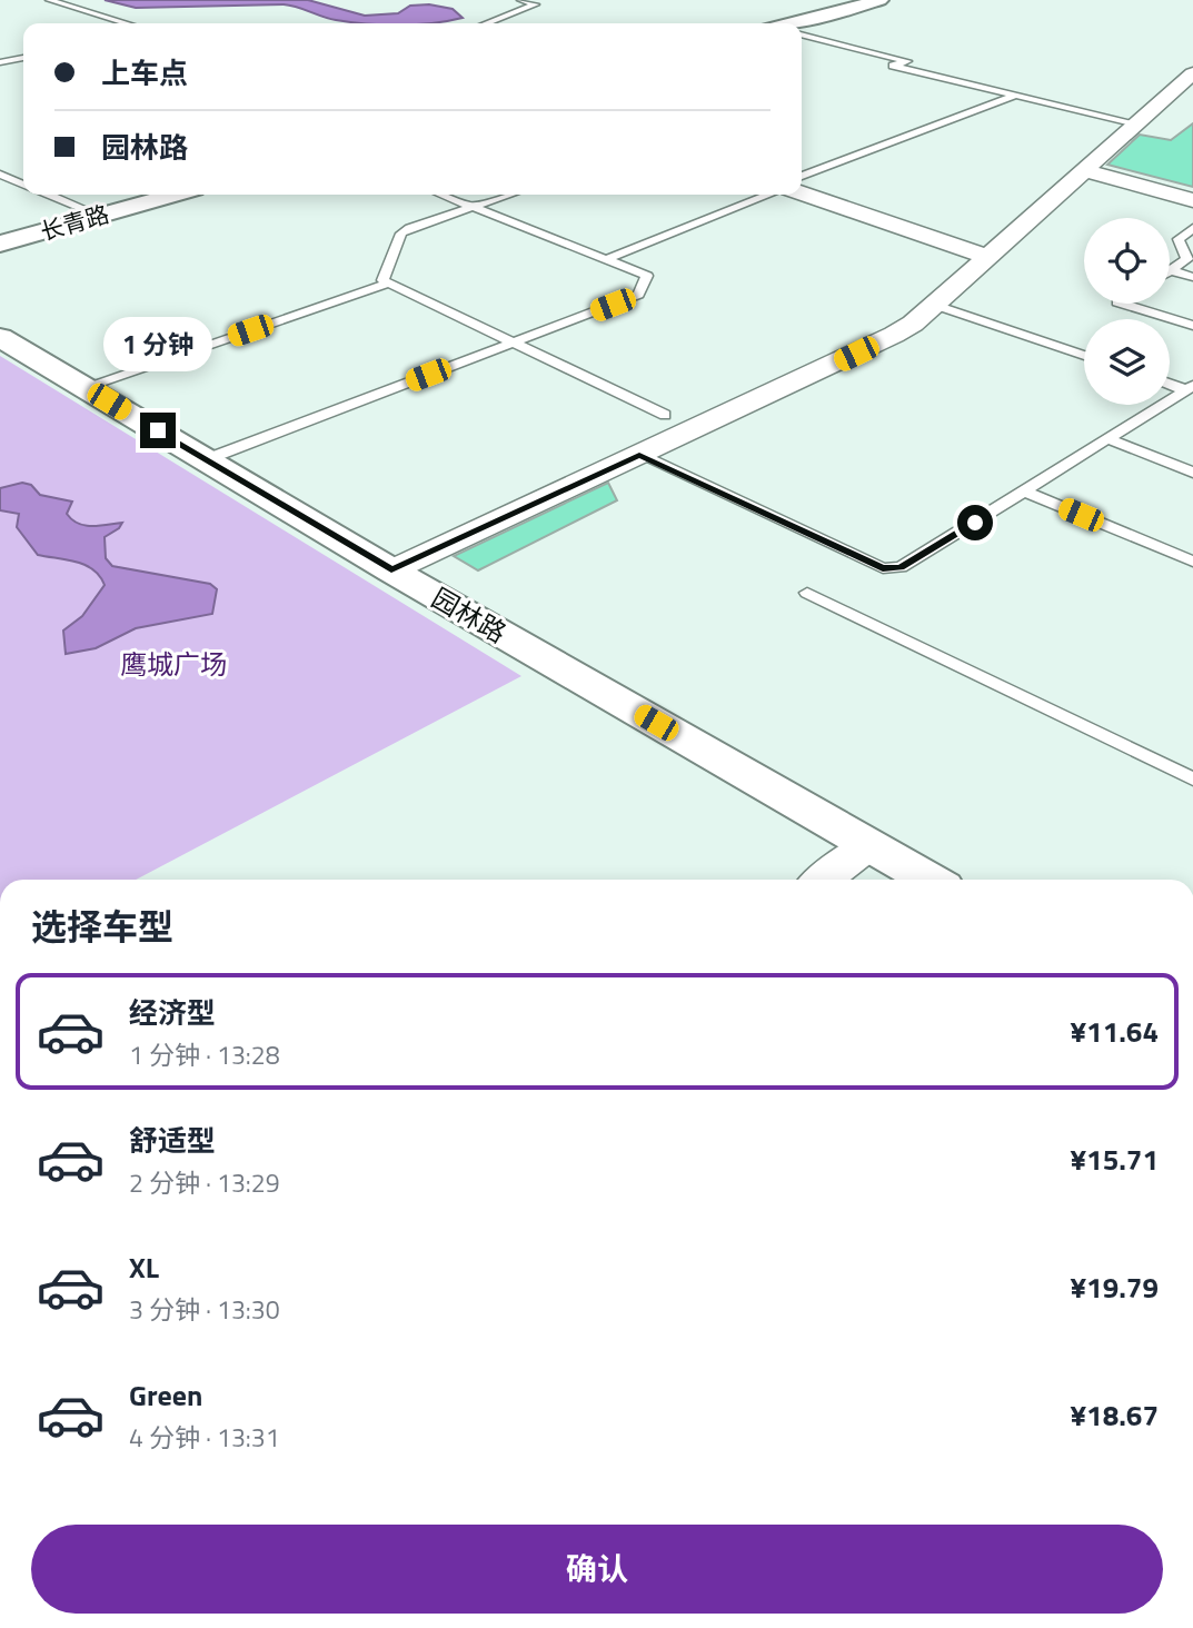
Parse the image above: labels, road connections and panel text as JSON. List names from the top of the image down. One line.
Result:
{"streets":{"street":["长青路","园林路"]},"parks":["鹰城广场"],"page":{"banner":["上车点","园林路"],"bubble":"1 分钟","heading":"选择车型","list":[{"name":"经济型","note":"1 分钟 · 13:28","value":"¥11.64"},{"name":"舒适型","note":"2 分钟 · 13:29","value":"¥15.71"},{"name":"XL","note":"3 分钟 · 13:30","value":"¥19.79"},{"name":"Green","note":"4 分钟 · 13:31","value":"¥18.67"}],"buttons":"确认"}}
